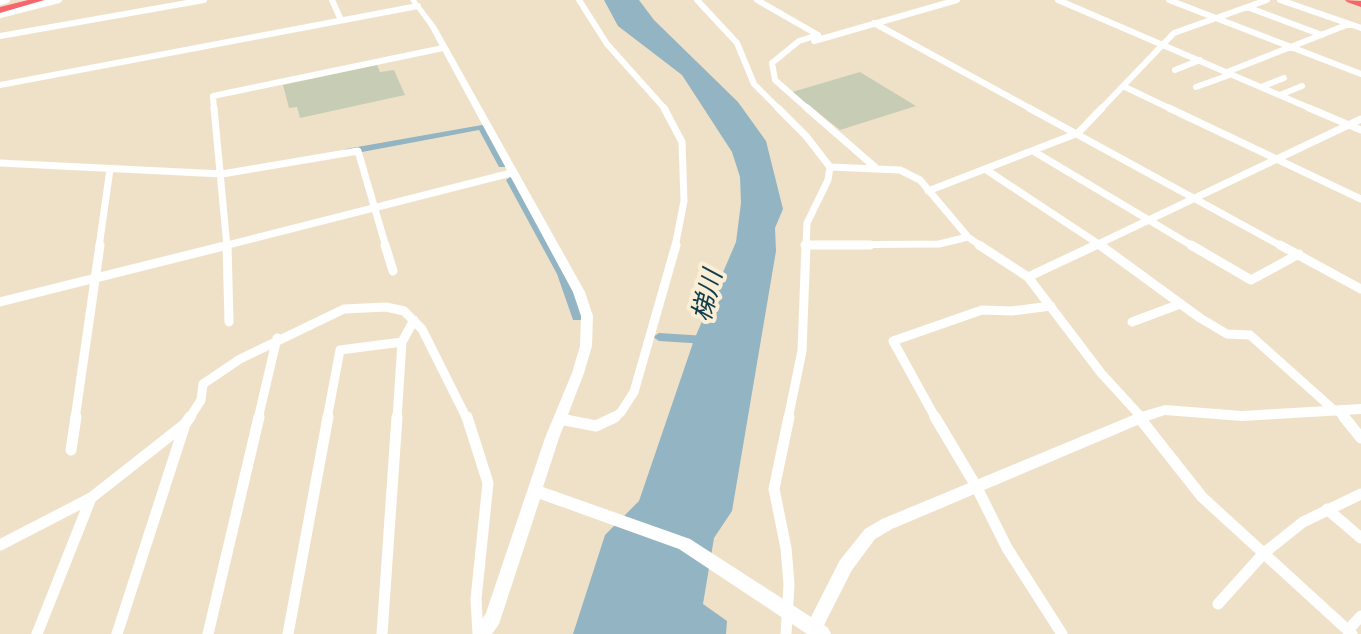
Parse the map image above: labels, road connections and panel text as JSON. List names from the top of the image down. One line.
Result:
{"water":["梯川"]}
